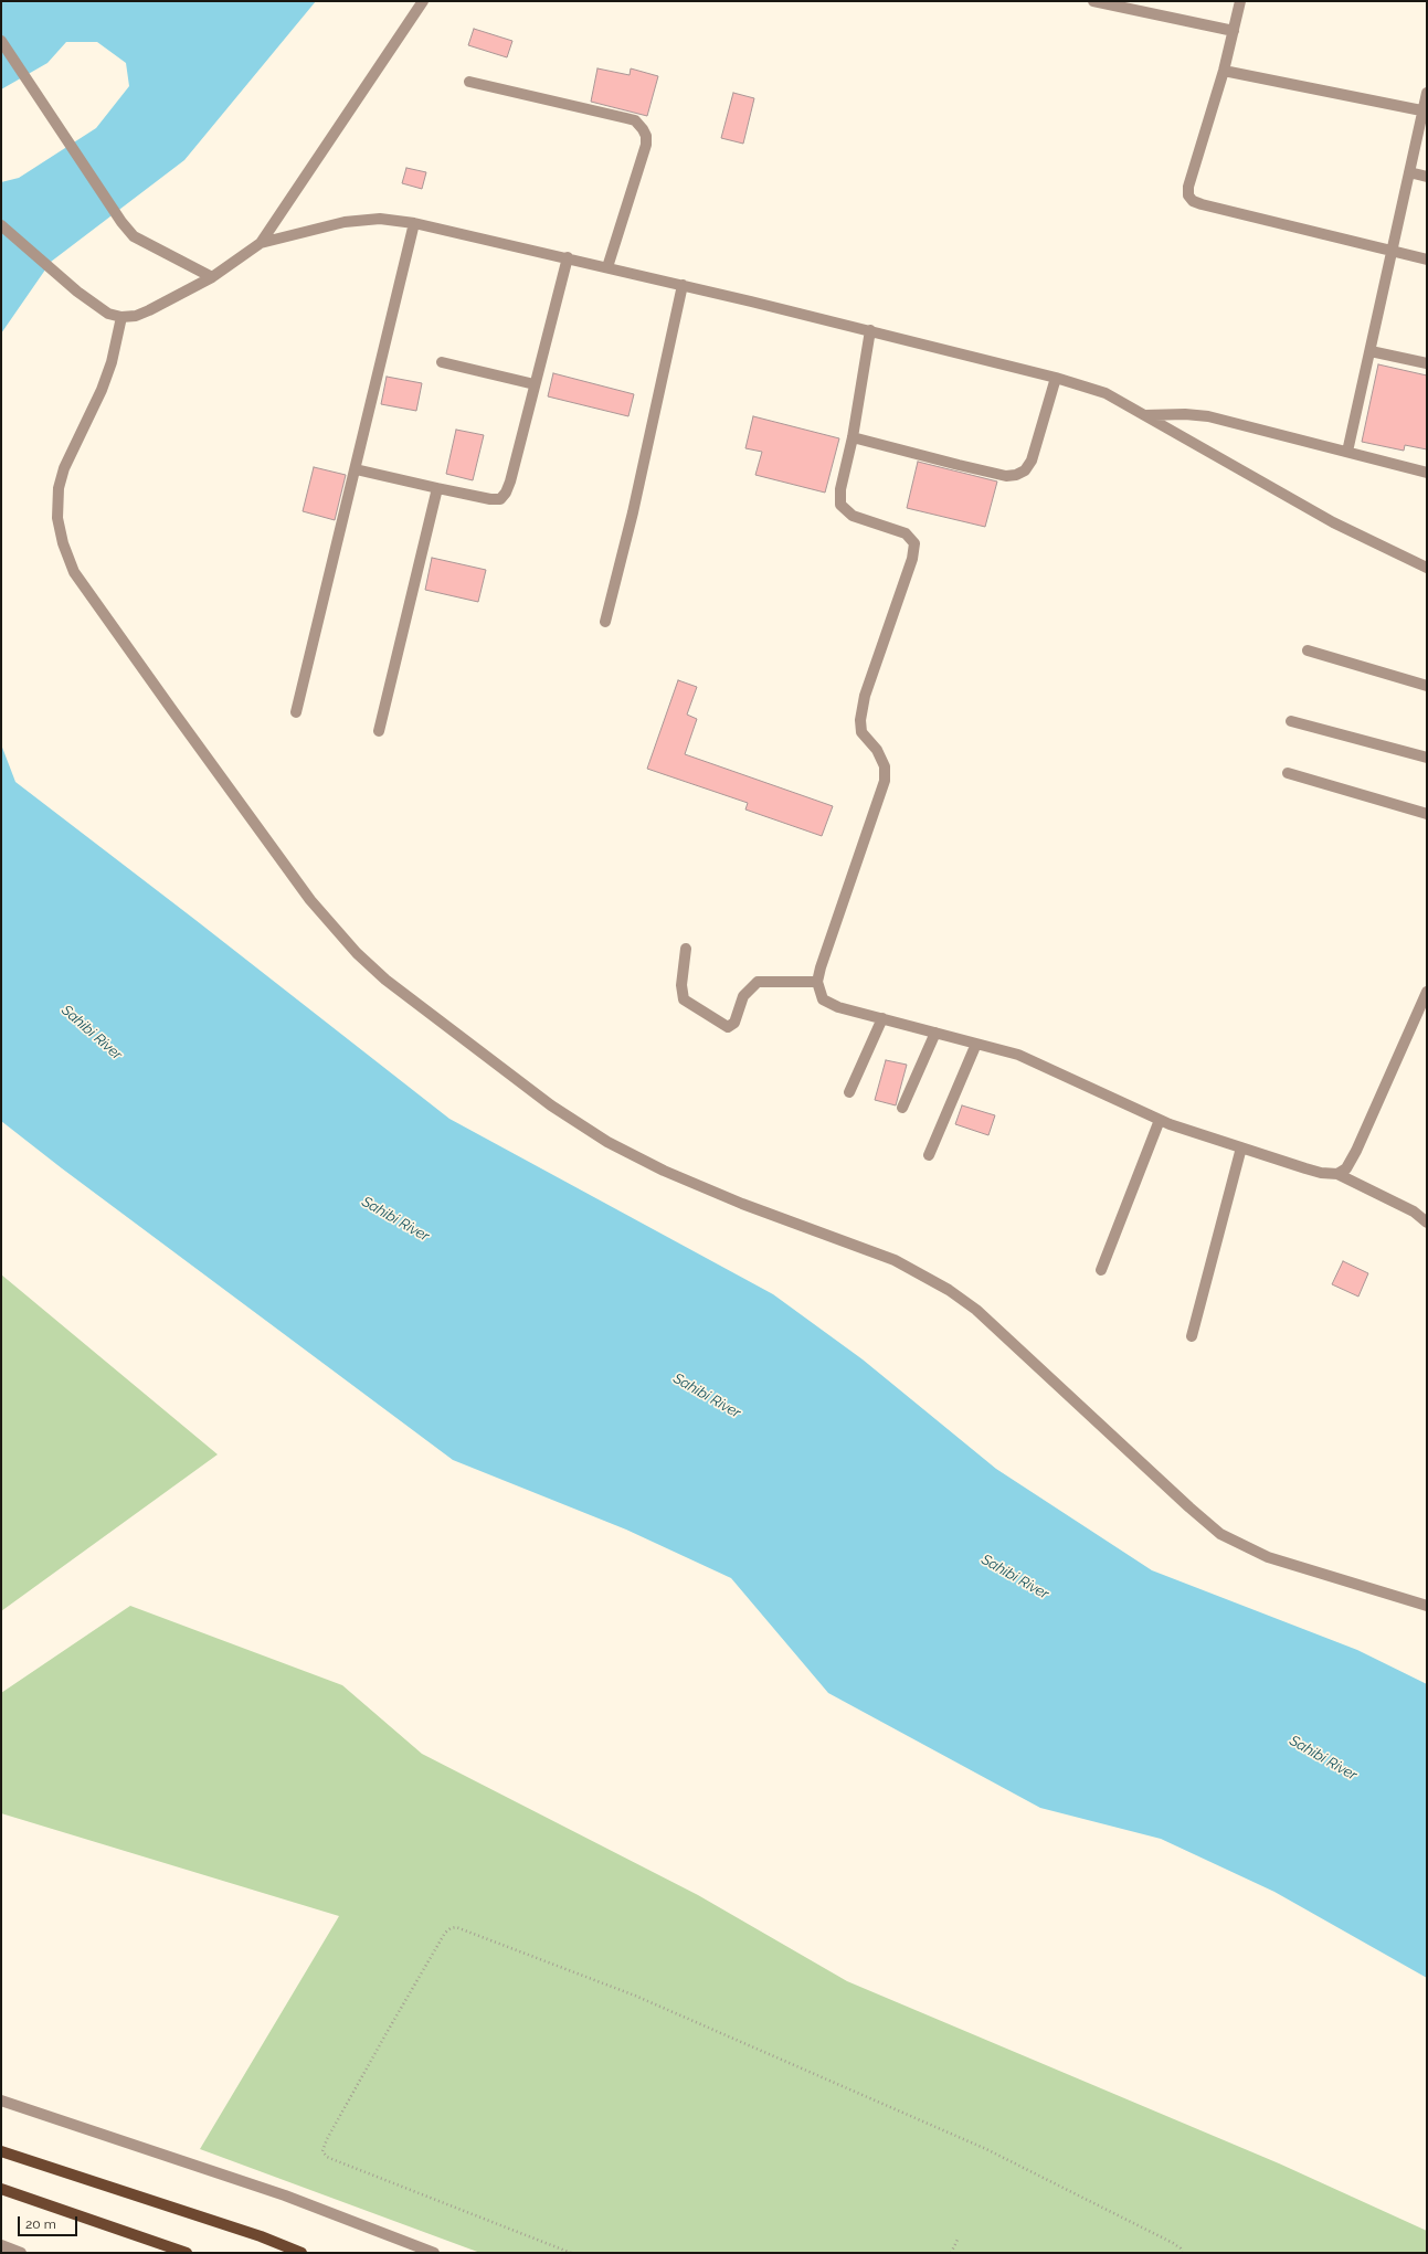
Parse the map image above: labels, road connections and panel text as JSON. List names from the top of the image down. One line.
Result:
{"water":["Sahibi River"],"scale_bar":"20 m"}
